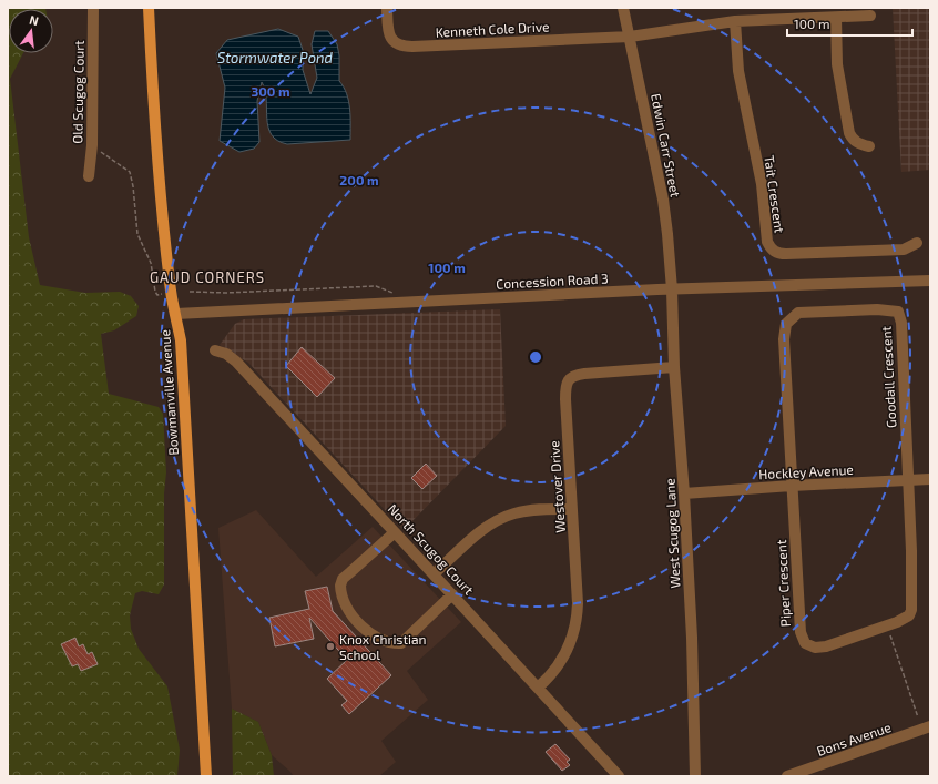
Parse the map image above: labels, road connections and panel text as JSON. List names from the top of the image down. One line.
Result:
{"streets":{"main road":["Bowmanville Avenue"],"street":["Kenneth Cole Drive","Old Scugog Court","Edwin Carr Street","Tait Crescent","Concession Road 3","Goodall Crescent","Hockley Avenue","Westover Drive","West Scugog Lane","North Scugog Court","Piper Crescent","Bons Avenue"]},"crossings":[["Kenneth Cole Drive","Edwin Carr Street"],["Edwin Carr Street","Concession Road 3"],["Edwin Carr Street","West Scugog Lane"],["Concession Road 3","Bowmanville Avenue"],["Concession Road 3","West Scugog Lane"],["Goodall Crescent","Hockley Avenue"],["Goodall Crescent","Piper Crescent"],["Hockley Avenue","West Scugog Lane"],["Hockley Avenue","Piper Crescent"],["Westover Drive","West Scugog Lane"],["Westover Drive","North Scugog Court"]],"districts":["GAUD CORNERS"],"water":["Stormwater Pond"],"places":["Knox Christian School"],"scale_bar":"100 m","north":"top","rings":["300 m","200 m","100 m"]}
